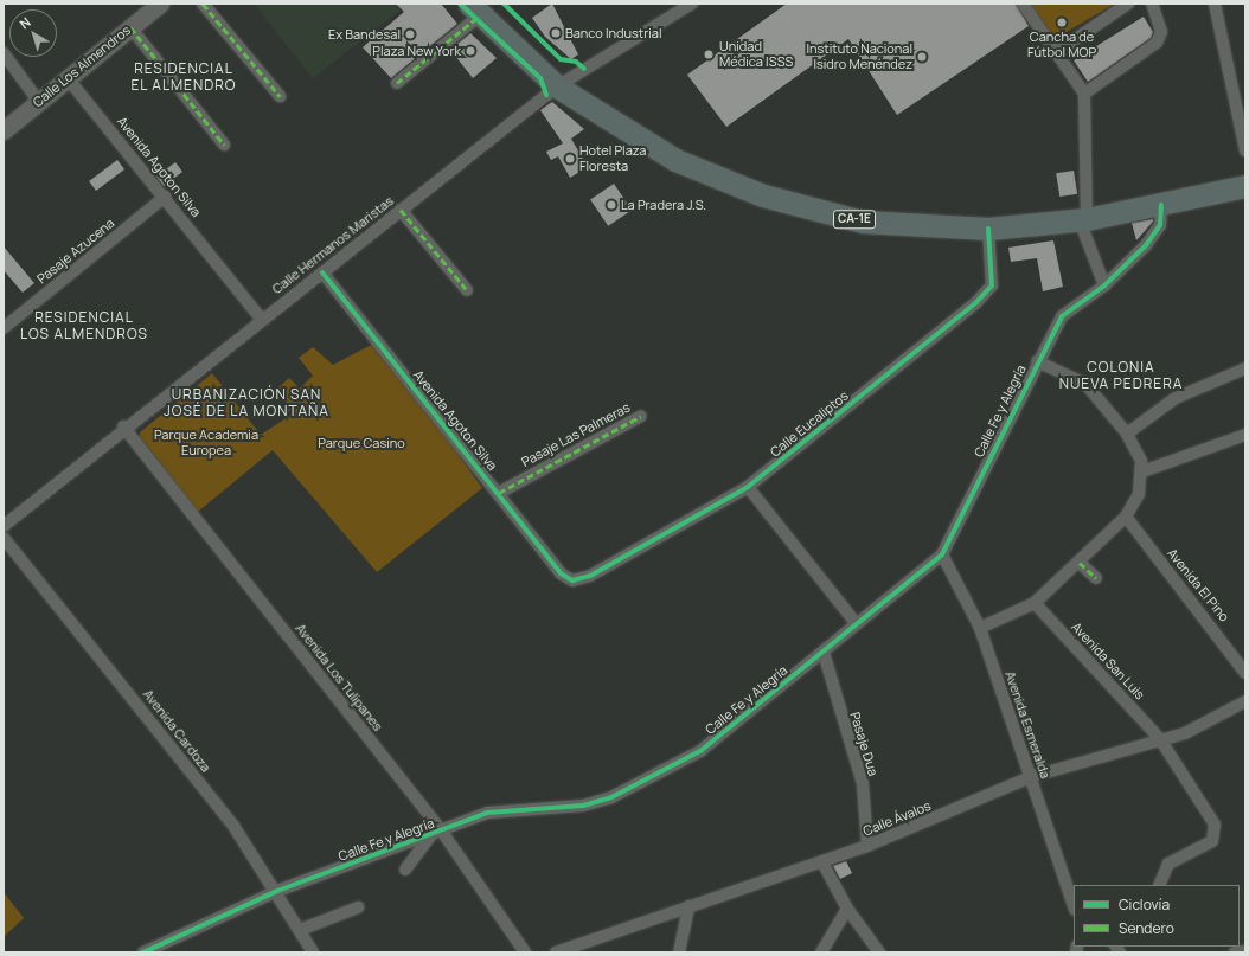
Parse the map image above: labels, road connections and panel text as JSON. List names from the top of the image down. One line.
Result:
{"streets":{"highway":["CA-1E"],"street":["Calle Los Almendros","Avenida Agoton Silva","Calle Hermanos Maristas","Pasaje Azucena","Calle Fe y Alegría","Calle Eucaliptos","Pasaje Las Palmeras","Avenida El Pino","Avenida San Luis","Avenida Los Tulipanes","Avenida Esmeralda","Avenida Cardoza","Pasaje Dua","Calle Ávalos"]},"crossings":[["Calle Los Almendros","Avenida Agoton Silva"],["Avenida Agoton Silva","Calle Hermanos Maristas"],["Avenida Agoton Silva","Pasaje Azucena"],["Avenida Agoton Silva","Calle Eucaliptos"],["Avenida Agoton Silva","Pasaje Las Palmeras"],["CA-1E","Calle Hermanos Maristas"],["CA-1E","Calle Fe y Alegría"],["CA-1E","Calle Eucaliptos"],["Calle Hermanos Maristas","Avenida Los Tulipanes"],["Calle Fe y Alegría","Avenida Los Tulipanes"],["Calle Fe y Alegría","Avenida Esmeralda"],["Calle Fe y Alegría","Avenida Cardoza"],["Calle Fe y Alegría","Pasaje Dua"],["Avenida San Luis","Calle Ávalos"],["Avenida Esmeralda","Calle Ávalos"],["Pasaje Dua","Calle Ávalos"]],"districts":["RESIDENCIAL EL ALMENDRO","RESIDENCIAL LOS ALMENDROS","COLONIA NUEVA PEDRERA","URBANIZACIÓN SAN JOSÉ DE LA MONTAÑA"],"parks":["Parque Academia Europea","Parque Casino"],"places":["Cancha de Fútbol MOP","Banco Industrial","Ex Bandesal","Plaza New York","Unidad Médica ISSS","Instituto Nacional Isidro Menéndez","Hotel Plaza Floresta","La Pradera J.S."],"legend":["Ciclovía","Sendero"],"north":"top left"}
